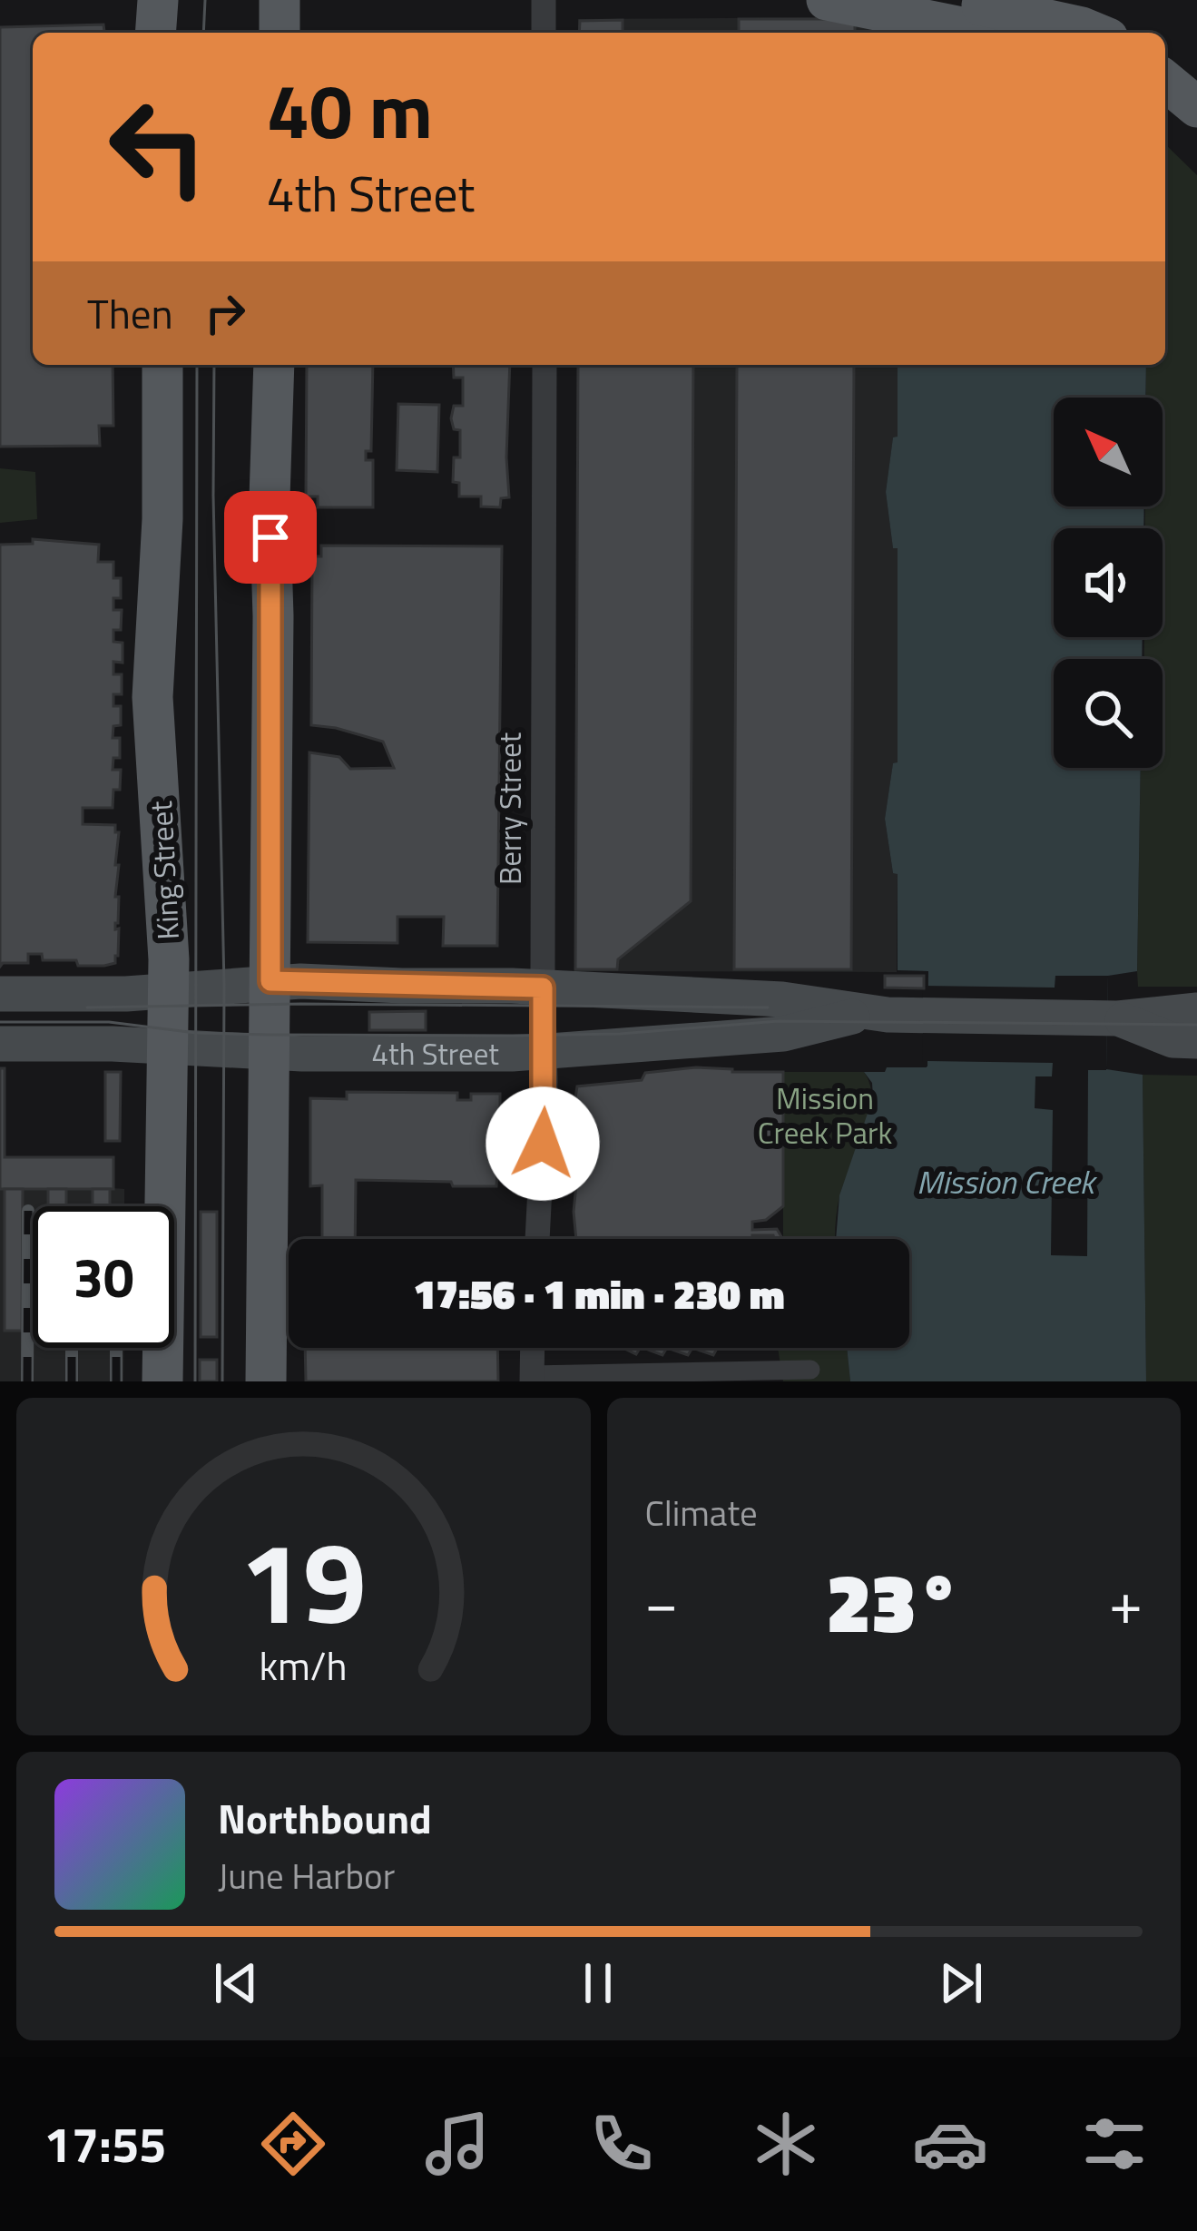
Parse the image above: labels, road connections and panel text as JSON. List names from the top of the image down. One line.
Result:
{"streets":{"main road":["King Street","4th Street"],"street":["Berry Street"]},"crossings":[["Berry Street","4th Street"],["King Street","4th Street"]],"water":["Mission Creek"],"parks":["Mission Creek Park"],"north":"top left","page":{"turn":["40 m","4th Street"],"then":"Then","limit":"30","trip":"17:56 · 1 min · 230 m","tile":"Climate","heat":["−","23°","+"],"song":["Northbound","June Harbor"],"tabs":"17:55","gauge":["19","km/h"]}}
